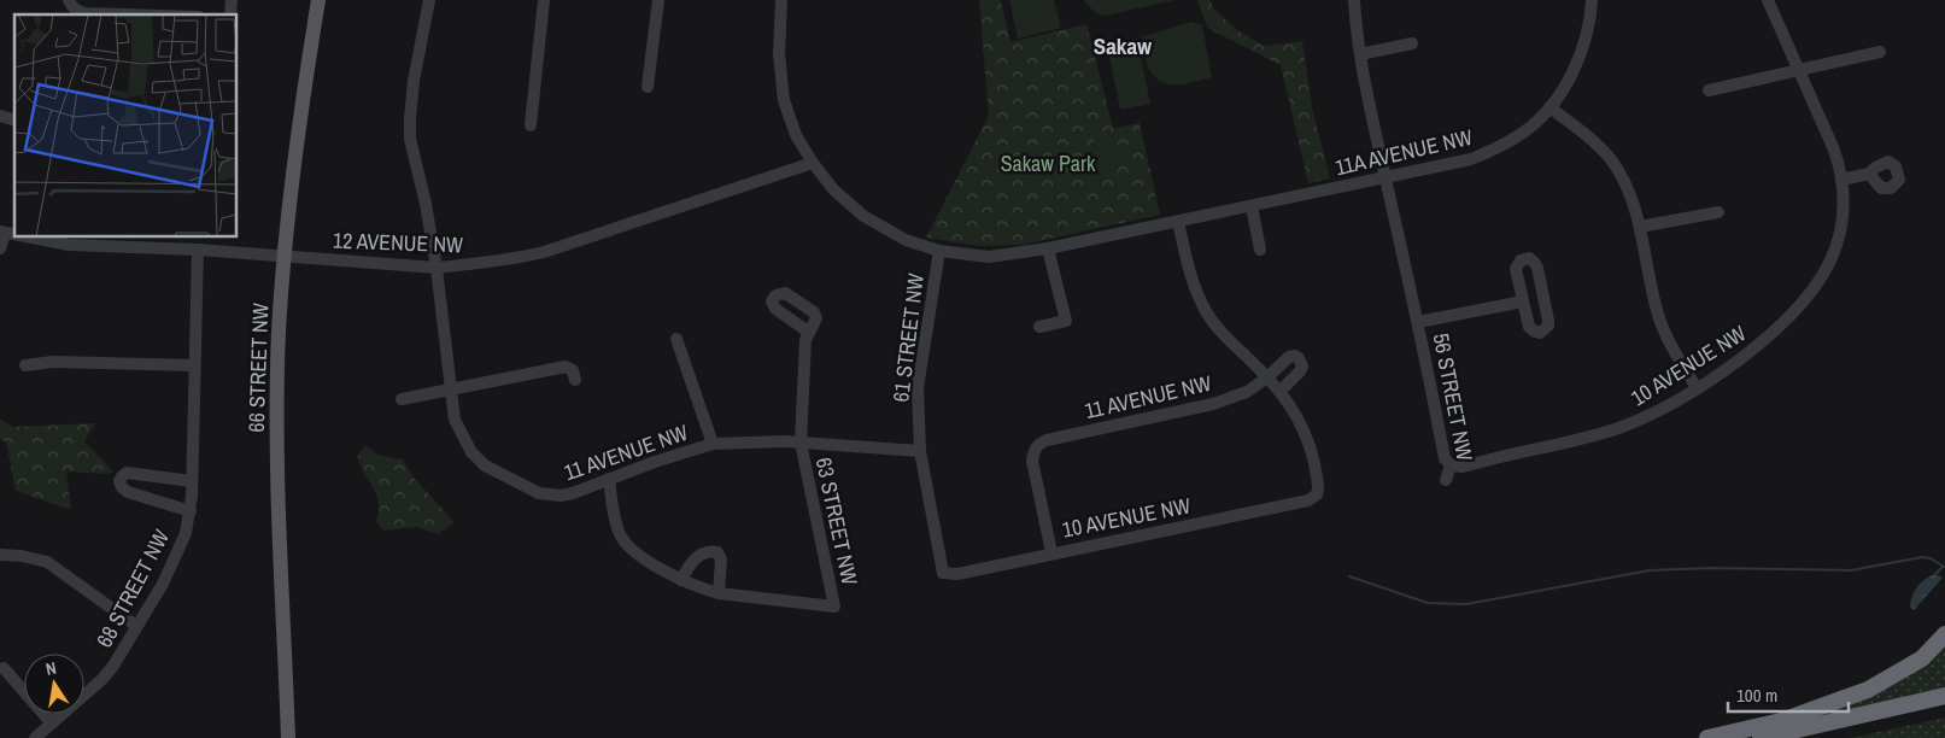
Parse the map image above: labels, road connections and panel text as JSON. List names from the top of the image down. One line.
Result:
{"streets":{"main road":["66 STREET NW"],"street":["11A AVENUE NW","12 AVENUE NW","61 STREET NW","10 AVENUE NW","11 AVENUE NW","56 STREET NW","63 STREET NW","68 STREET NW"]},"crossings":[["11A AVENUE NW","12 AVENUE NW"],["11A AVENUE NW","61 STREET NW"],["11A AVENUE NW","56 STREET NW"],["12 AVENUE NW","66 STREET NW"],["12 AVENUE NW","68 STREET NW"],["61 STREET NW","10 AVENUE NW"],["61 STREET NW","11 AVENUE NW"],["10 AVENUE NW","11 AVENUE NW"],["10 AVENUE NW","56 STREET NW"],["11 AVENUE NW","63 STREET NW"]],"districts":["Sakaw"],"parks":["Sakaw Park"],"scale_bar":"100 m","north":"top"}
